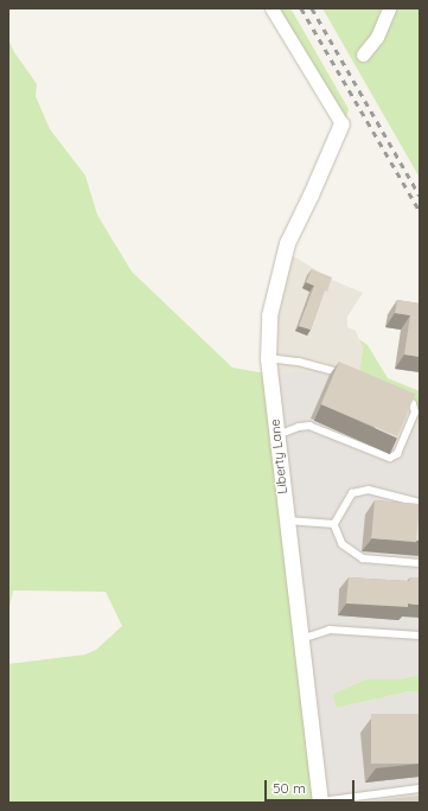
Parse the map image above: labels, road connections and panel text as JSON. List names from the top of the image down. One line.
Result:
{"streets":{"street":["Liberty Lane"]},"scale_bar":"50 m"}
